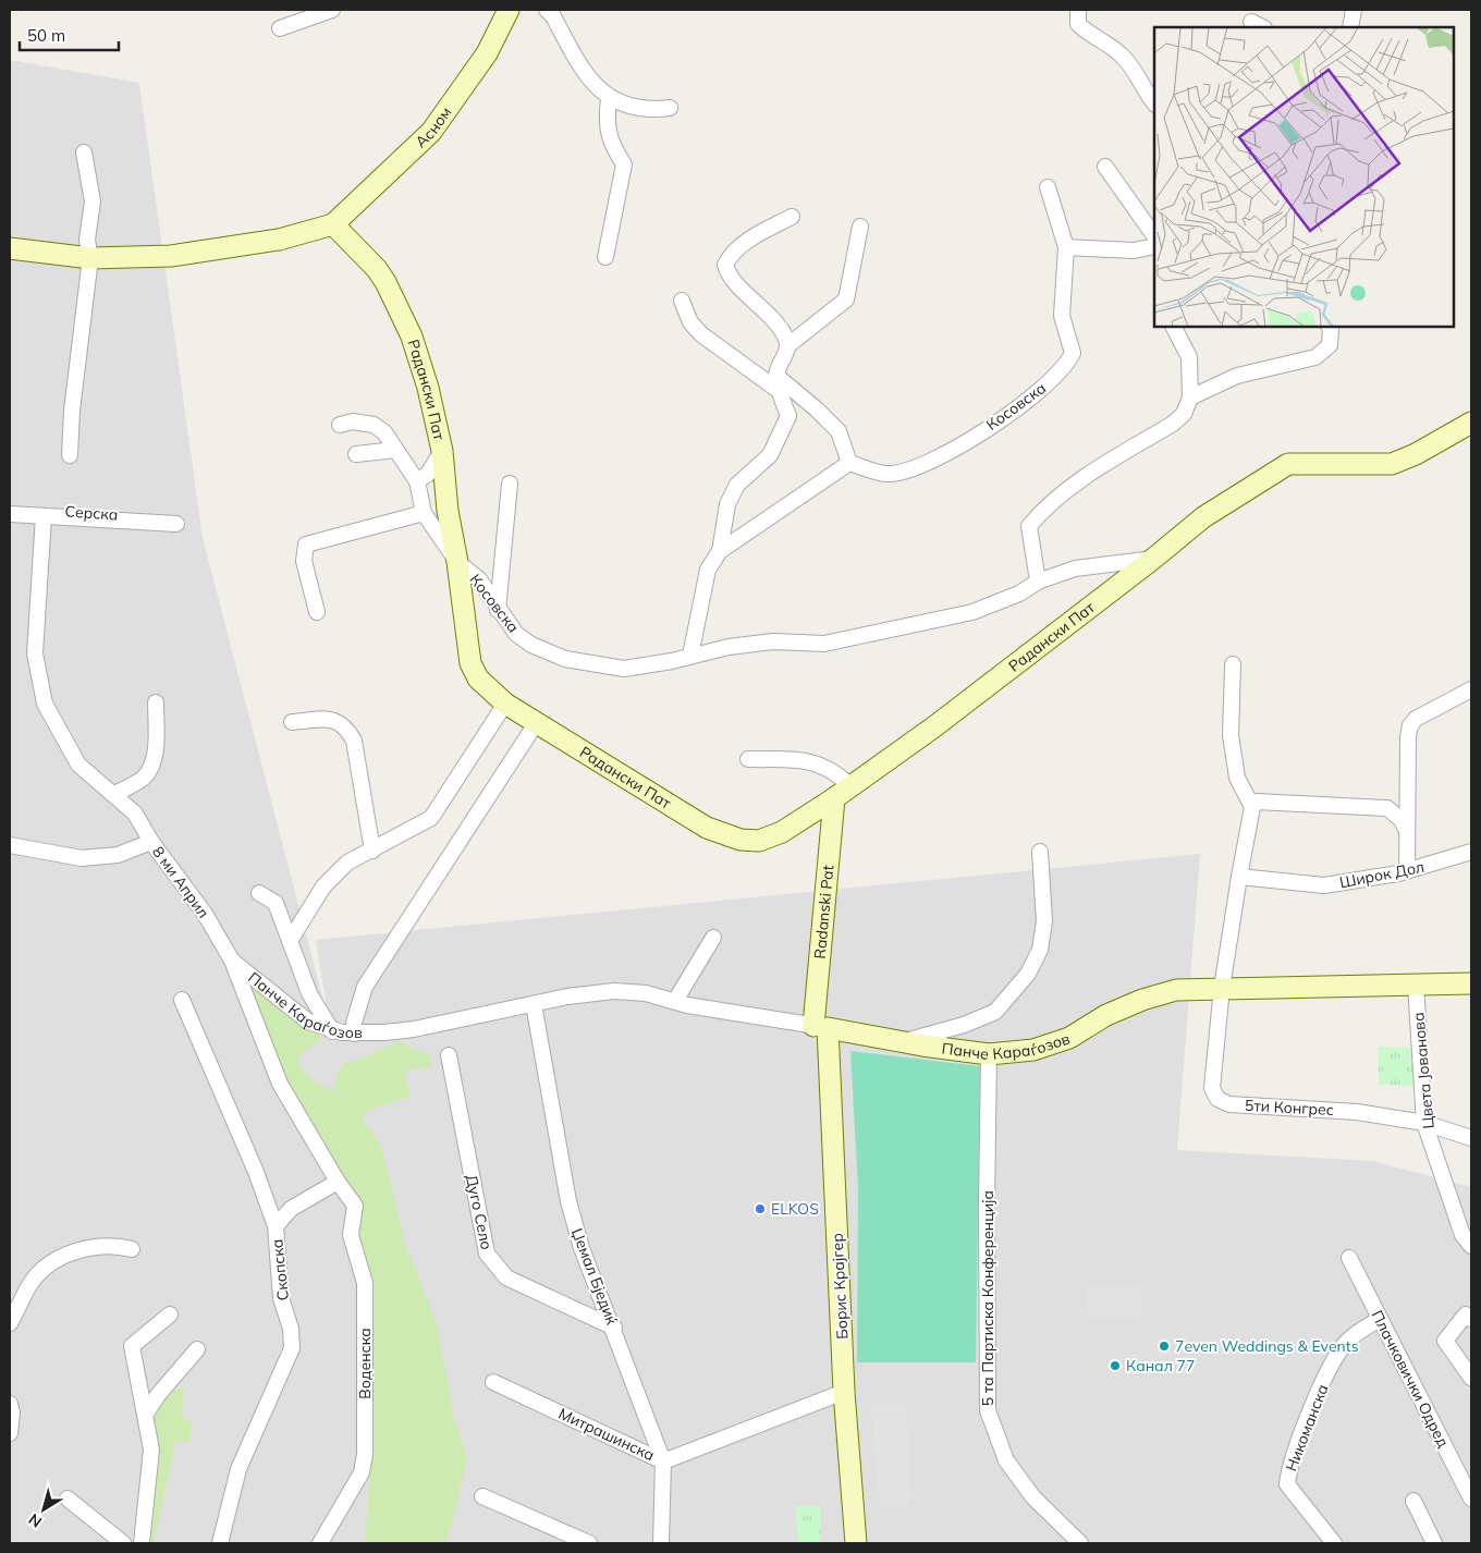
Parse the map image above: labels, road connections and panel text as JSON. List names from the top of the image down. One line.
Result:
{"streets":{"street":["Асном","Радански Пат","Косовска","Серска","Широк Дол","8 ми Април","Radanski Pat","Панче Караѓозов","Цвета Јованова","5ти Конгрес","Дуго Село","Скопска","Џемал Бједиќ","Борис Крајгер","5 та Партиска Конференција","Воденска","Плачковички Одред","Никоманска","Митрашинска"]},"crossings":[["Асном","Радански Пат"],["Радански Пат","Косовска"],["Радански Пат","Radanski Pat"],["Серска","8 ми Април"],["8 ми Април","Панче Караѓозов"],["8 ми Април","Воденска"],["Radanski Pat","Панче Караѓозов"],["Radanski Pat","Борис Крајгер"],["Панче Караѓозов","Цвета Јованова"],["Панче Караѓозов","5ти Конгрес"],["Панче Караѓозов","Џемал Бједиќ"],["Панче Караѓозов","Борис Крајгер"],["Панче Караѓозов","5 та Партиска Конференција"],["Цвета Јованова","5ти Конгрес"],["Дуго Село","Џемал Бједиќ"],["Џемал Бједиќ","Митрашинска"],["Борис Крајгер","Митрашинска"],["Плачковички Одред","Никоманска"]],"places":["ELKOS","7even Weddings & Events","Канал 77"],"scale_bar":"50 m","north":"bottom left"}
